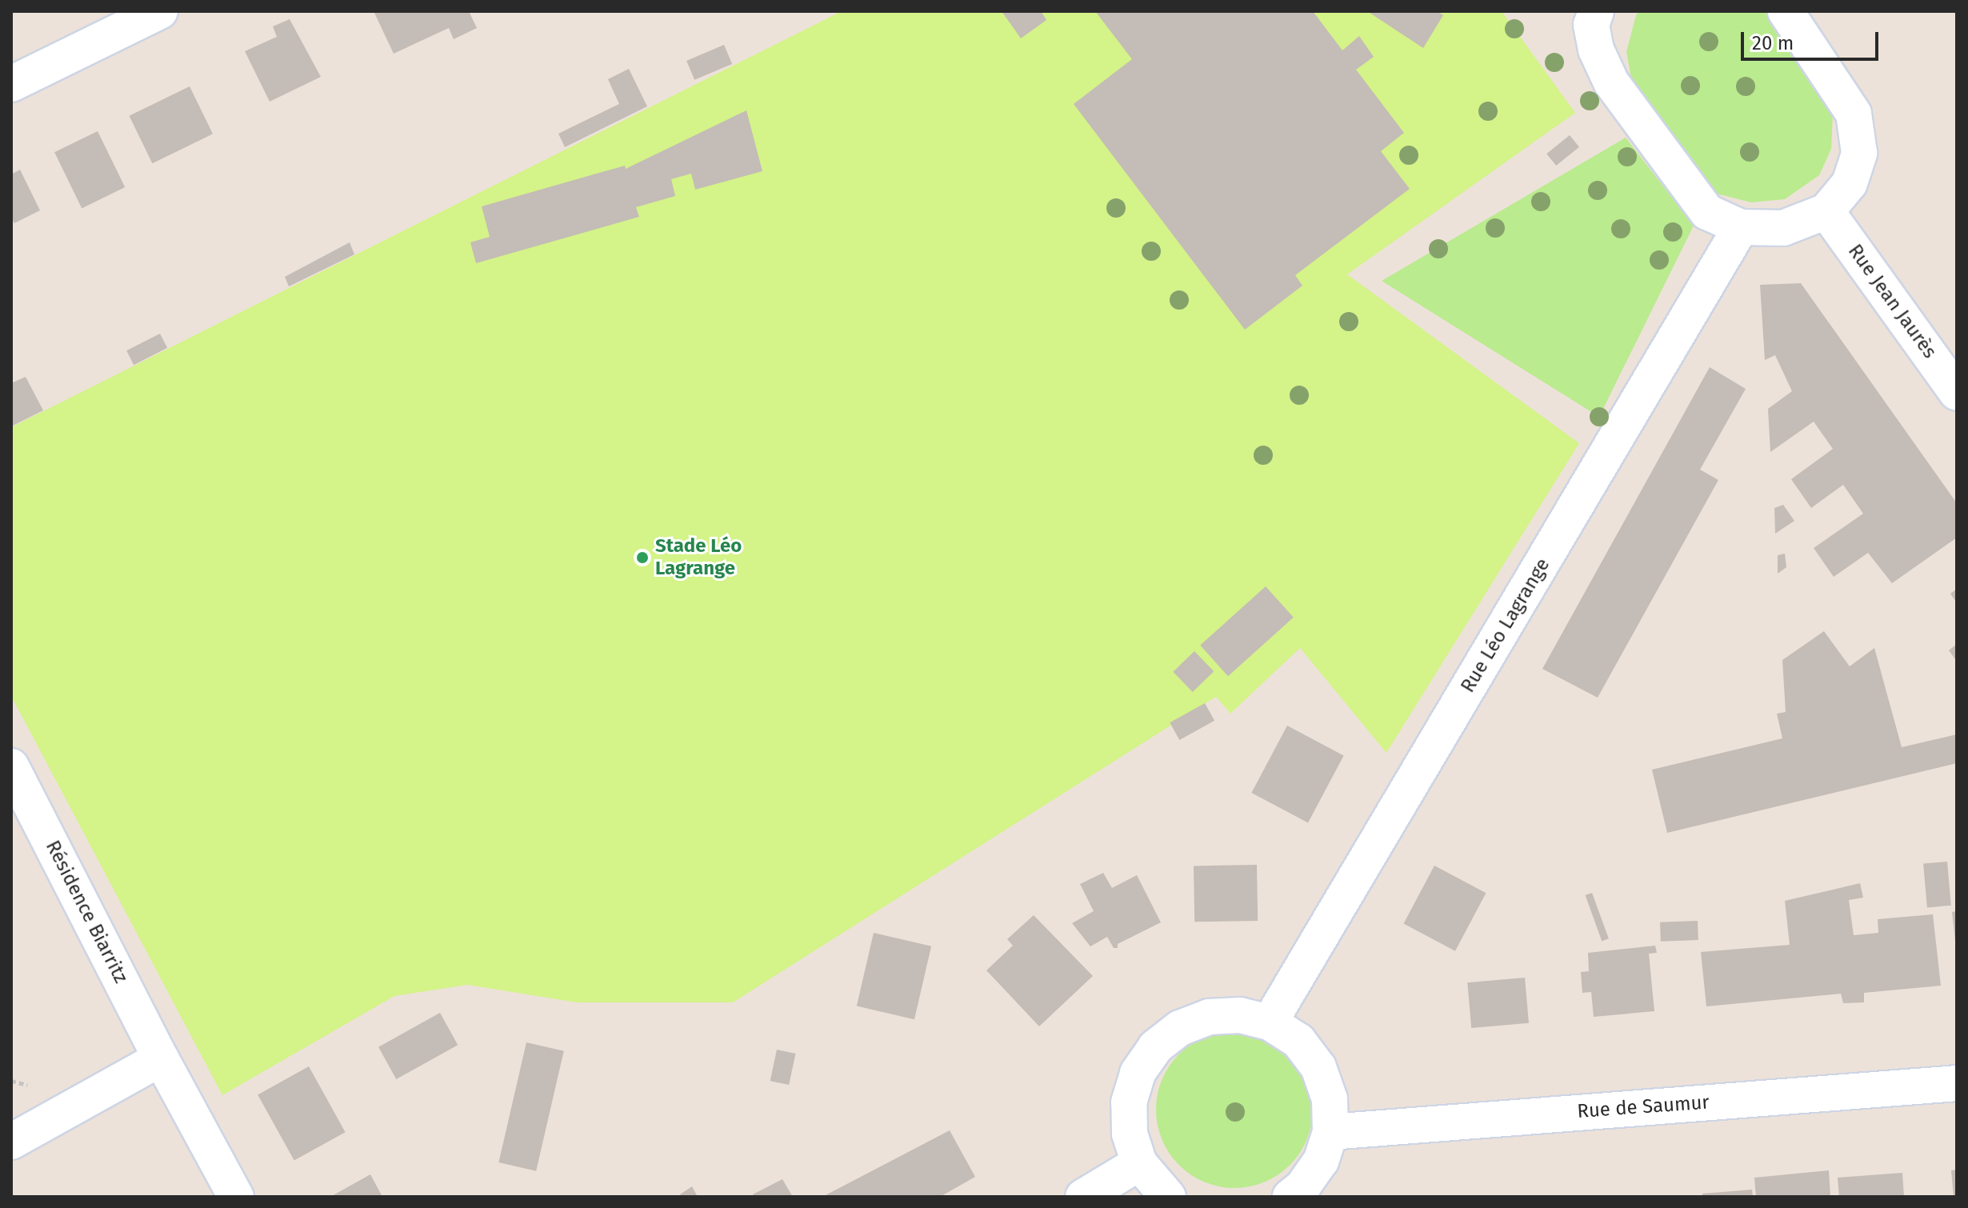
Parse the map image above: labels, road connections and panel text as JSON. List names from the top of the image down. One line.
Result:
{"streets":{"street":["Rue Jean Jaurès","Rue Léo Lagrange","Résidence Biarritz","Rue de Saumur"]},"places":["Stade Léo Lagrange"],"scale_bar":"20 m"}
